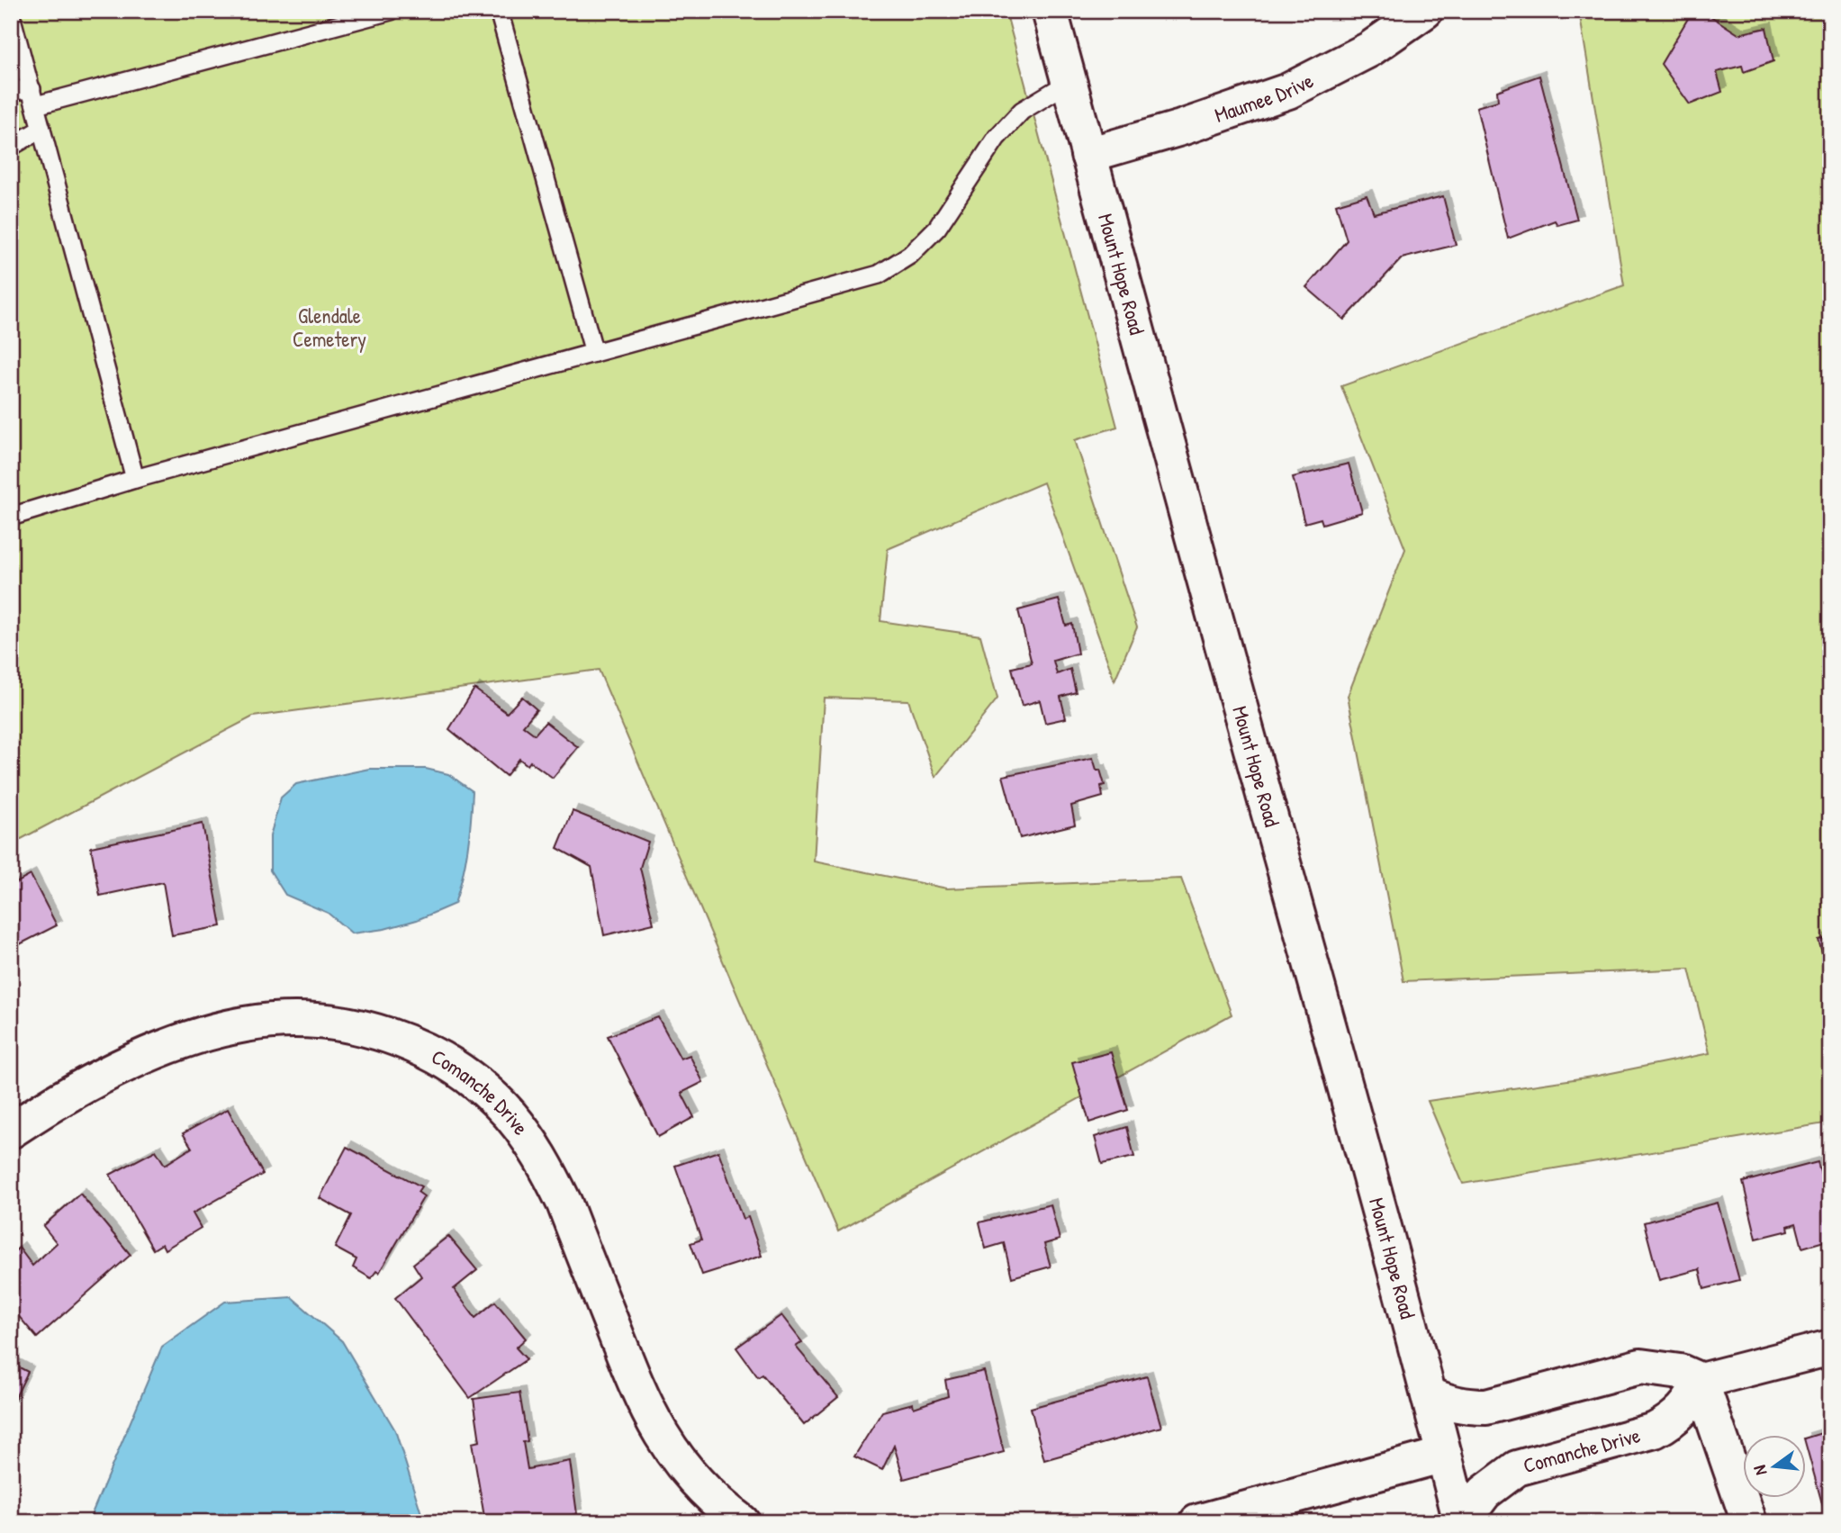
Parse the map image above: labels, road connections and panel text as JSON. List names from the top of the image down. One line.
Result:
{"streets":{"street":["Maumee Drive","Mount Hope Road","Comanche Drive"]},"crossings":[["Maumee Drive","Mount Hope Road"],["Mount Hope Road","Comanche Drive"]],"parks":["Glendale Cemetery"],"north":"left"}
